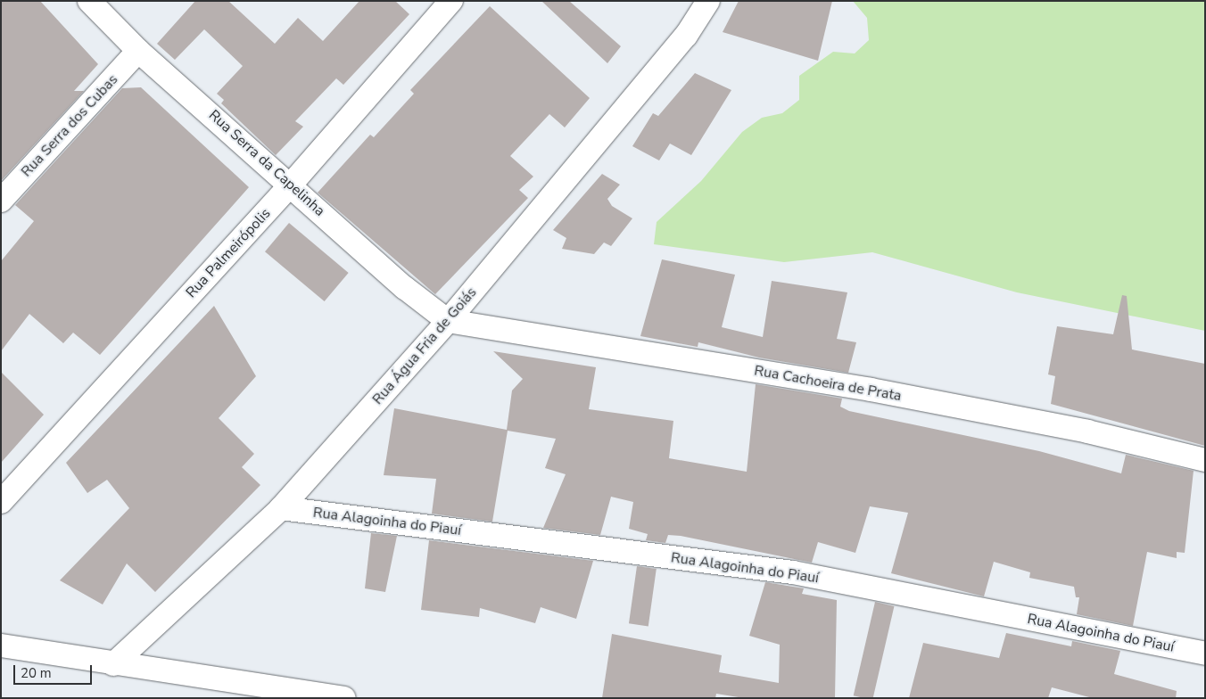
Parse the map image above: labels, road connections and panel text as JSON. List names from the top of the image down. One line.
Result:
{"streets":{"street":["Rua Serra dos Cubas","Rua Serra da Capelinha","Rua Palmeirópolis","Rua Água Fria de Goiás","Rua Cachoeira de Prata","Rua Alagoinha do Piauí"]},"crossings":[["Rua Serra dos Cubas","Rua Serra da Capelinha"],["Rua Serra da Capelinha","Rua Palmeirópolis"],["Rua Serra da Capelinha","Rua Água Fria de Goiás"],["Rua Serra da Capelinha","Rua Cachoeira de Prata"],["Rua Água Fria de Goiás","Rua Cachoeira de Prata"],["Rua Água Fria de Goiás","Rua Alagoinha do Piauí"]],"scale_bar":"20 m"}
